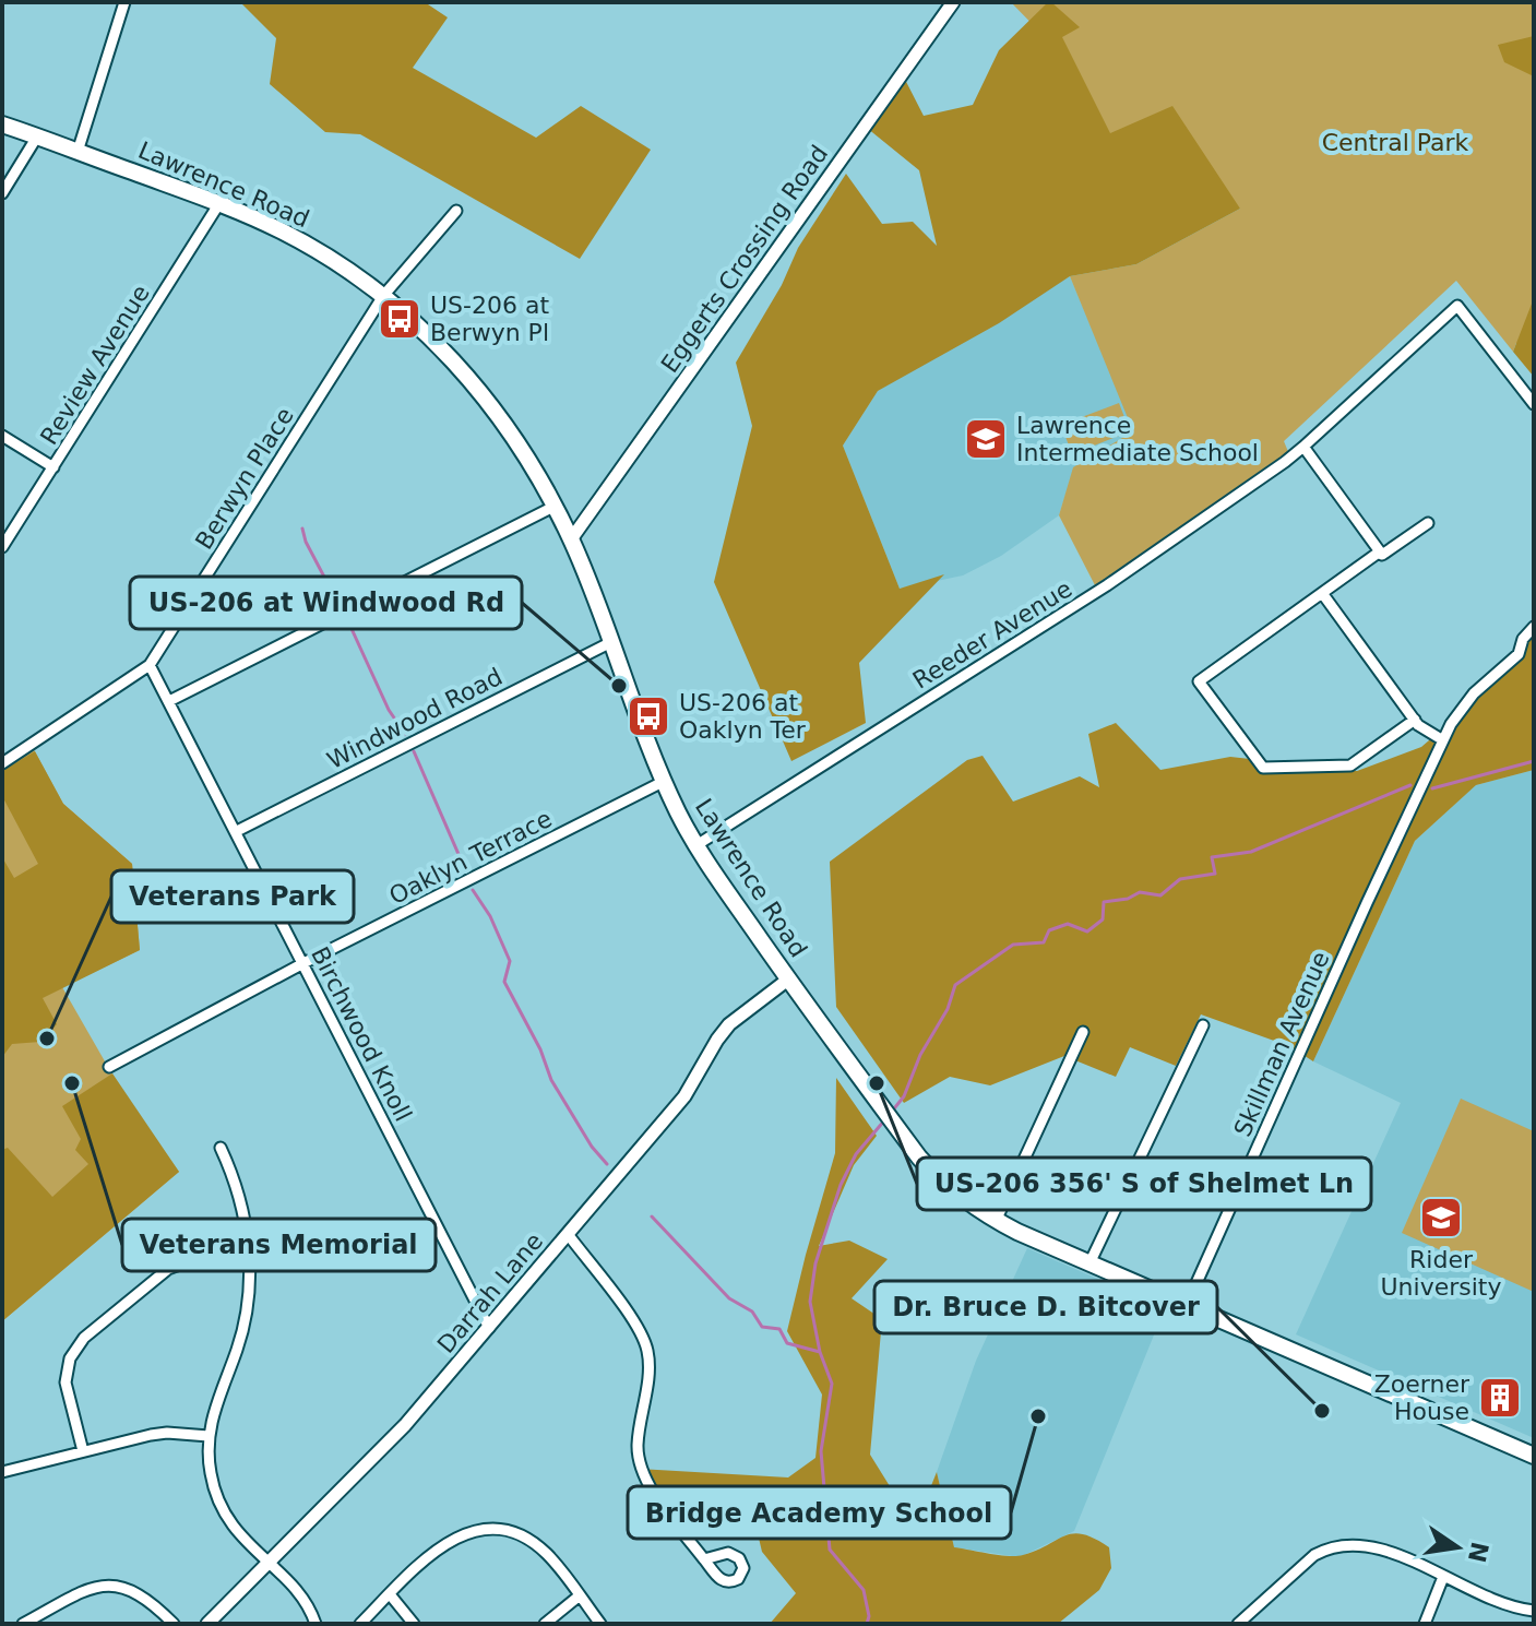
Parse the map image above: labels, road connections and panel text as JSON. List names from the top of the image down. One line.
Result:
{"streets":{"main road":["Lawrence Road"],"street":["Eggerts Crossing Road","Review Avenue","Berwyn Place","Reeder Avenue","Windwood Road","Oaklyn Terrace","Birchwood Knoll","Skillman Avenue","Darrah Lane"]},"crossings":[["Lawrence Road","Eggerts Crossing Road"],["Lawrence Road","Review Avenue"],["Lawrence Road","Berwyn Place"],["Lawrence Road","Reeder Avenue"],["Lawrence Road","Windwood Road"],["Lawrence Road","Oaklyn Terrace"],["Lawrence Road","Skillman Avenue"],["Lawrence Road","Darrah Lane"],["Berwyn Place","Birchwood Knoll"],["Windwood Road","Birchwood Knoll"],["Oaklyn Terrace","Birchwood Knoll"],["Birchwood Knoll","Darrah Lane"]],"parks":["Central Park"],"places":{"bus stop":["US-206 at Berwyn Pl","US-206 at Oaklyn Ter"],"school or university":["Lawrence Intermediate School","Rider University"],"other":["US-206 at Windwood Rd","Veterans Park","Veterans Memorial","US-206 356' S of Shelmet Ln","Dr. Bruce D. Bitcover","Bridge Academy School"],"building":["Zoerner House"]},"north":"right"}
